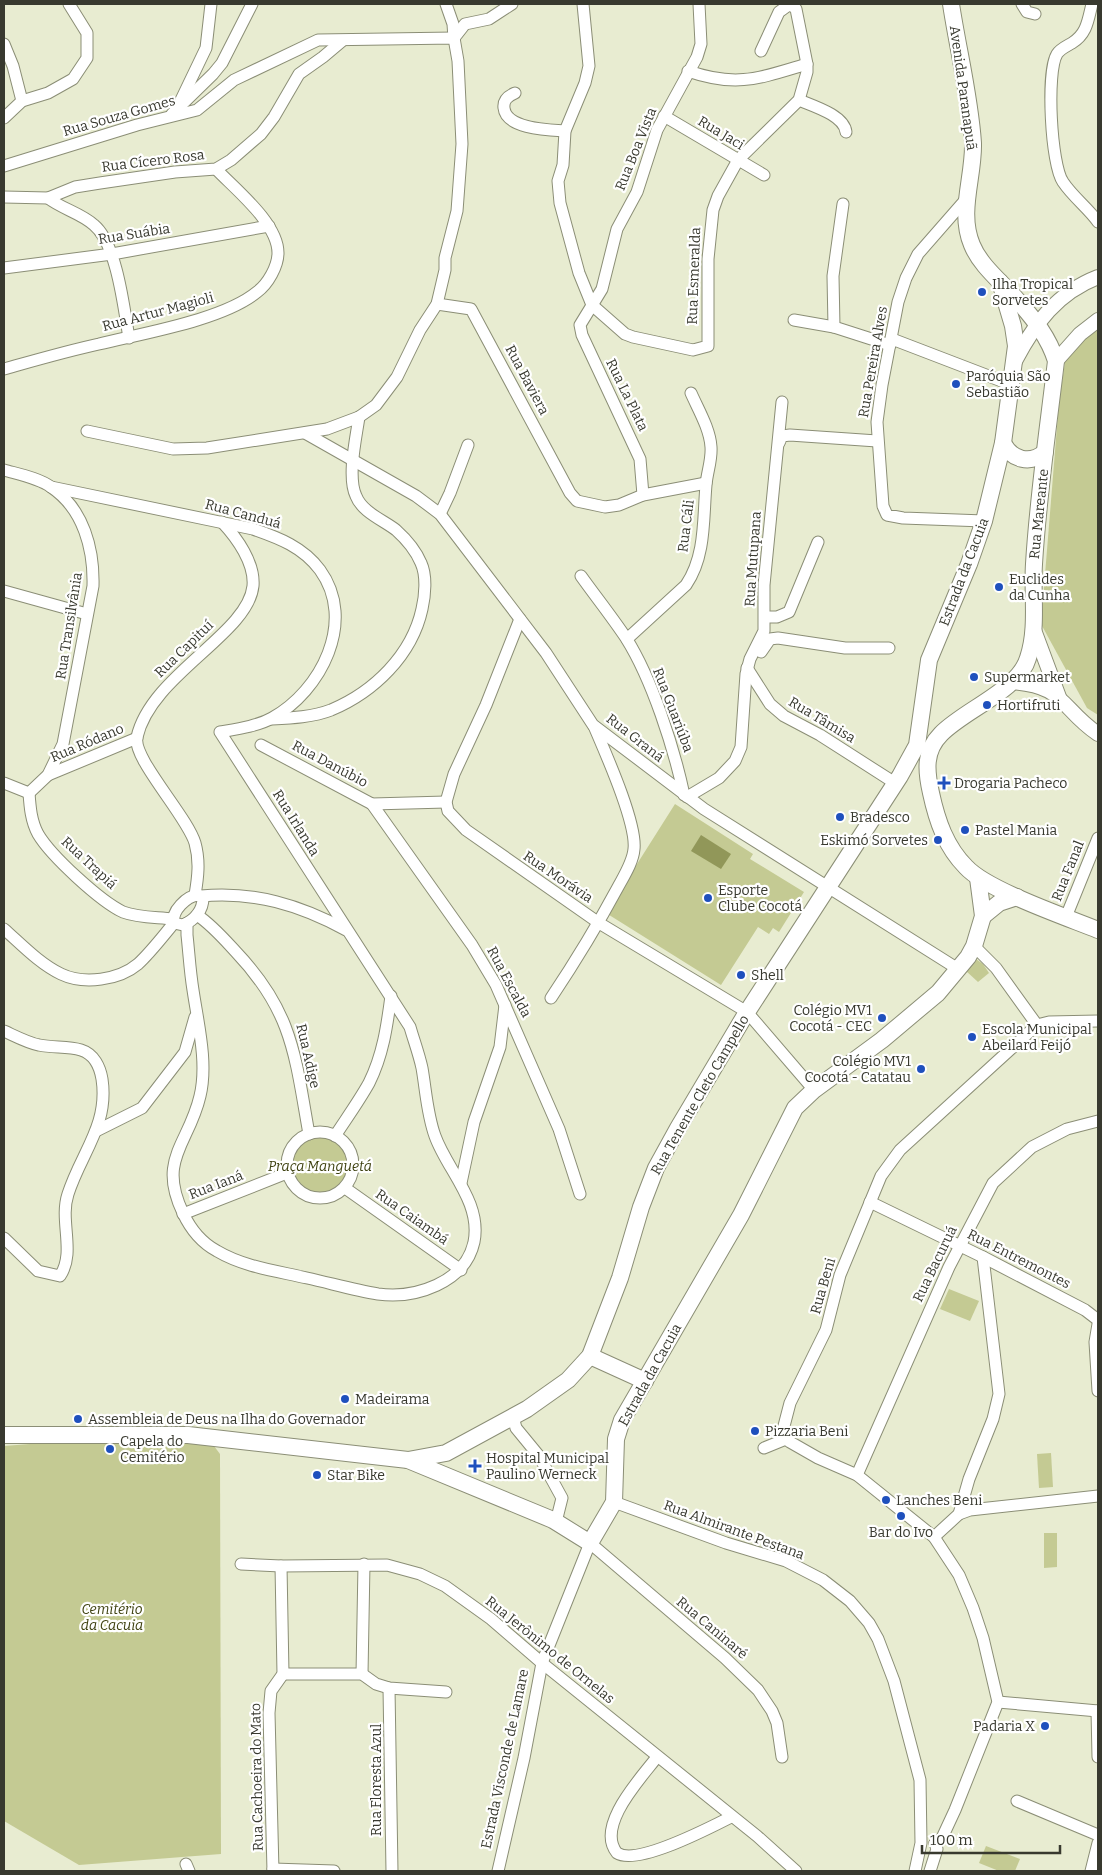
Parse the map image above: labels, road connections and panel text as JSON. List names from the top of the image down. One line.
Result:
{"streets":{"main road":["Avenida Paranapuã","Rua Mareante","Estrada da Cacuia","Rua Tenente Cleto Campello"],"street":["Rua Souza Gomes","Rua Jaci","Rua Boa Vista","Rua Cícero Rosa","Rua Suábia","Rua Esmeralda","Rua Artur Magioli","Rua Pereira Alves","Rua Baviera","Rua La Plata","Rua Canduá","Rua Cáli","Rua Mutupana","Rua Transilvânia","Rua Capituí","Rua Guariúba","Rua Tâmisa","Rua Graná","Rua Ródano","Rua Danúbio","Rua Irlanda","Rua Trapiá","Rua Fanal","Rua Morávia","Rua Escalda","Rua Adige","Rua Ianá","Rua Caiambá","Rua Entremontes","Rua Bacuruá","Rua Beni","Rua Almirante Pestana","Rua Caninaré","Rua Jerônimo de Ornelas","Estrada Visconde de Lamare","Rua Cachoeira do Mato","Rua Floresta Azul"]},"crossings":[["Avenida Paranapuã","Rua Pereira Alves"],["Avenida Paranapuã","Rua Mareante"],["Avenida Paranapuã","Estrada da Cacuia"],["Rua Souza Gomes","Rua Cícero Rosa"],["Rua Jaci","Rua Boa Vista"],["Rua Jaci","Rua Esmeralda"],["Rua Boa Vista","Rua Esmeralda"],["Rua Boa Vista","Rua La Plata"],["Rua Cícero Rosa","Rua Artur Magioli"],["Rua Suábia","Rua Artur Magioli"],["Rua Esmeralda","Rua La Plata"],["Rua Pereira Alves","Estrada da Cacuia"],["Rua Baviera","Rua La Plata"],["Rua Baviera","Rua Cáli"],["Rua Canduá","Rua Transilvânia"],["Rua Canduá","Rua Capituí"],["Rua Canduá","Rua Irlanda"],["Rua Mareante","Estrada da Cacuia"],["Rua Mareante","Rua Fanal"],["Rua Cáli","Rua Guariúba"],["Rua Mutupana","Rua Guariúba"],["Rua Mutupana","Rua Tâmisa"],["Rua Mutupana","Rua Graná"],["Estrada da Cacuia","Rua Tâmisa"],["Estrada da Cacuia","Rua Graná"],["Estrada da Cacuia","Rua Morávia"],["Estrada da Cacuia","Rua Tenente Cleto Campello"],["Estrada da Cacuia","Rua Almirante Pestana"],["Estrada da Cacuia","Rua Caninaré"],["Estrada da Cacuia","Estrada Visconde de Lamare"],["Rua Transilvânia","Rua Ródano"],["Rua Transilvânia","Rua Trapiá"],["Rua Capituí","Rua Ródano"],["Rua Guariúba","Rua Graná"],["Rua Tâmisa","Rua Tenente Cleto Campello"],["Rua Graná","Rua Tenente Cleto Campello"],["Rua Danúbio","Rua Morávia"],["Rua Danúbio","Rua Escalda"],["Rua Irlanda","Rua Caiambá"],["Rua Morávia","Rua Tenente Cleto Campello"],["Rua Adige","Rua Ianá"],["Rua Adige","Rua Caiambá"],["Rua Ianá","Rua Caiambá"],["Rua Entremontes","Rua Bacuruá"],["Rua Entremontes","Rua Beni"],["Rua Caninaré","Estrada Visconde de Lamare"],["Rua Jerônimo de Ornelas","Estrada Visconde de Lamare"]],"parks":["Praça Manguetá","Cemitério da Cacuia"],"places":{"other":["Ilha Tropical Sorvetes","Paróquia São Sebastião","Euclides da Cunha","Supermarket","Hortifruti","Bradesco","Pastel Mania","Eskimó Sorvetes","Esporte Clube Cocotá","Shell","Colégio MV1 Cocotá - CEC","Escola Municipal Abeilard Feijó","Colégio MV1 Cocotá - Catatau","Madeirama","Assembleia de Deus na Ilha do Governador","Pizzaria Beni","Capela do Cemitério","Star Bike","Lanches Beni","Bar do Ivo","Padaria X"],"health":["Drogaria Pacheco","Hospital Municipal Paulino Werneck"]},"scale_bar":"100 m"}
